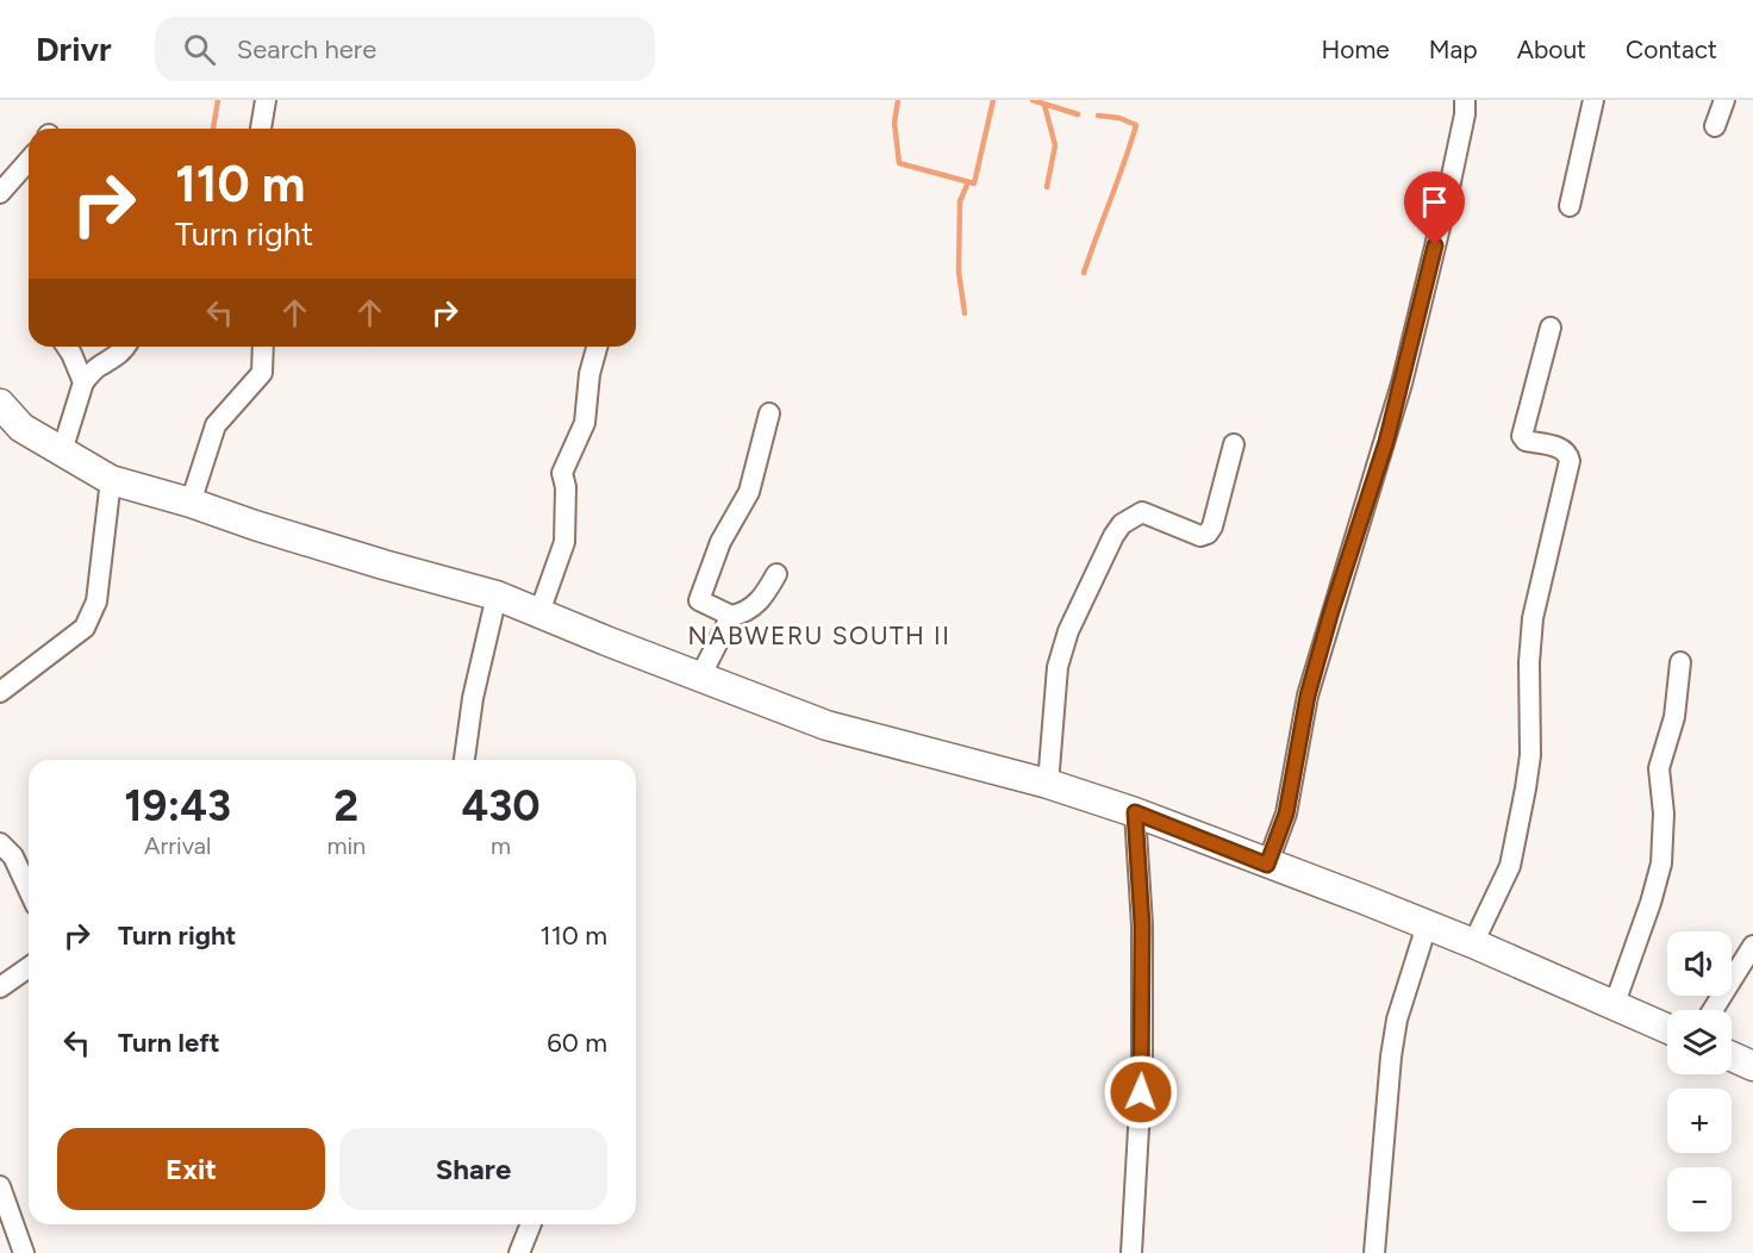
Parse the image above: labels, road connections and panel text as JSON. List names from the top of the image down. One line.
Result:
{"districts":["NABWERU SOUTH II"],"page":{"header":"Drivr","search":"Search here","nav":["Home","Map","About","Contact"],"turn":["110 m","Turn right"],"eta":["19:43","Arrival","2","min","430","m"],"list":[{"name":"Turn right","value":"110 m"},{"name":"Turn left","value":"60 m"}],"map_buttons":["+","−"],"buttons":["Exit","Share"]}}
